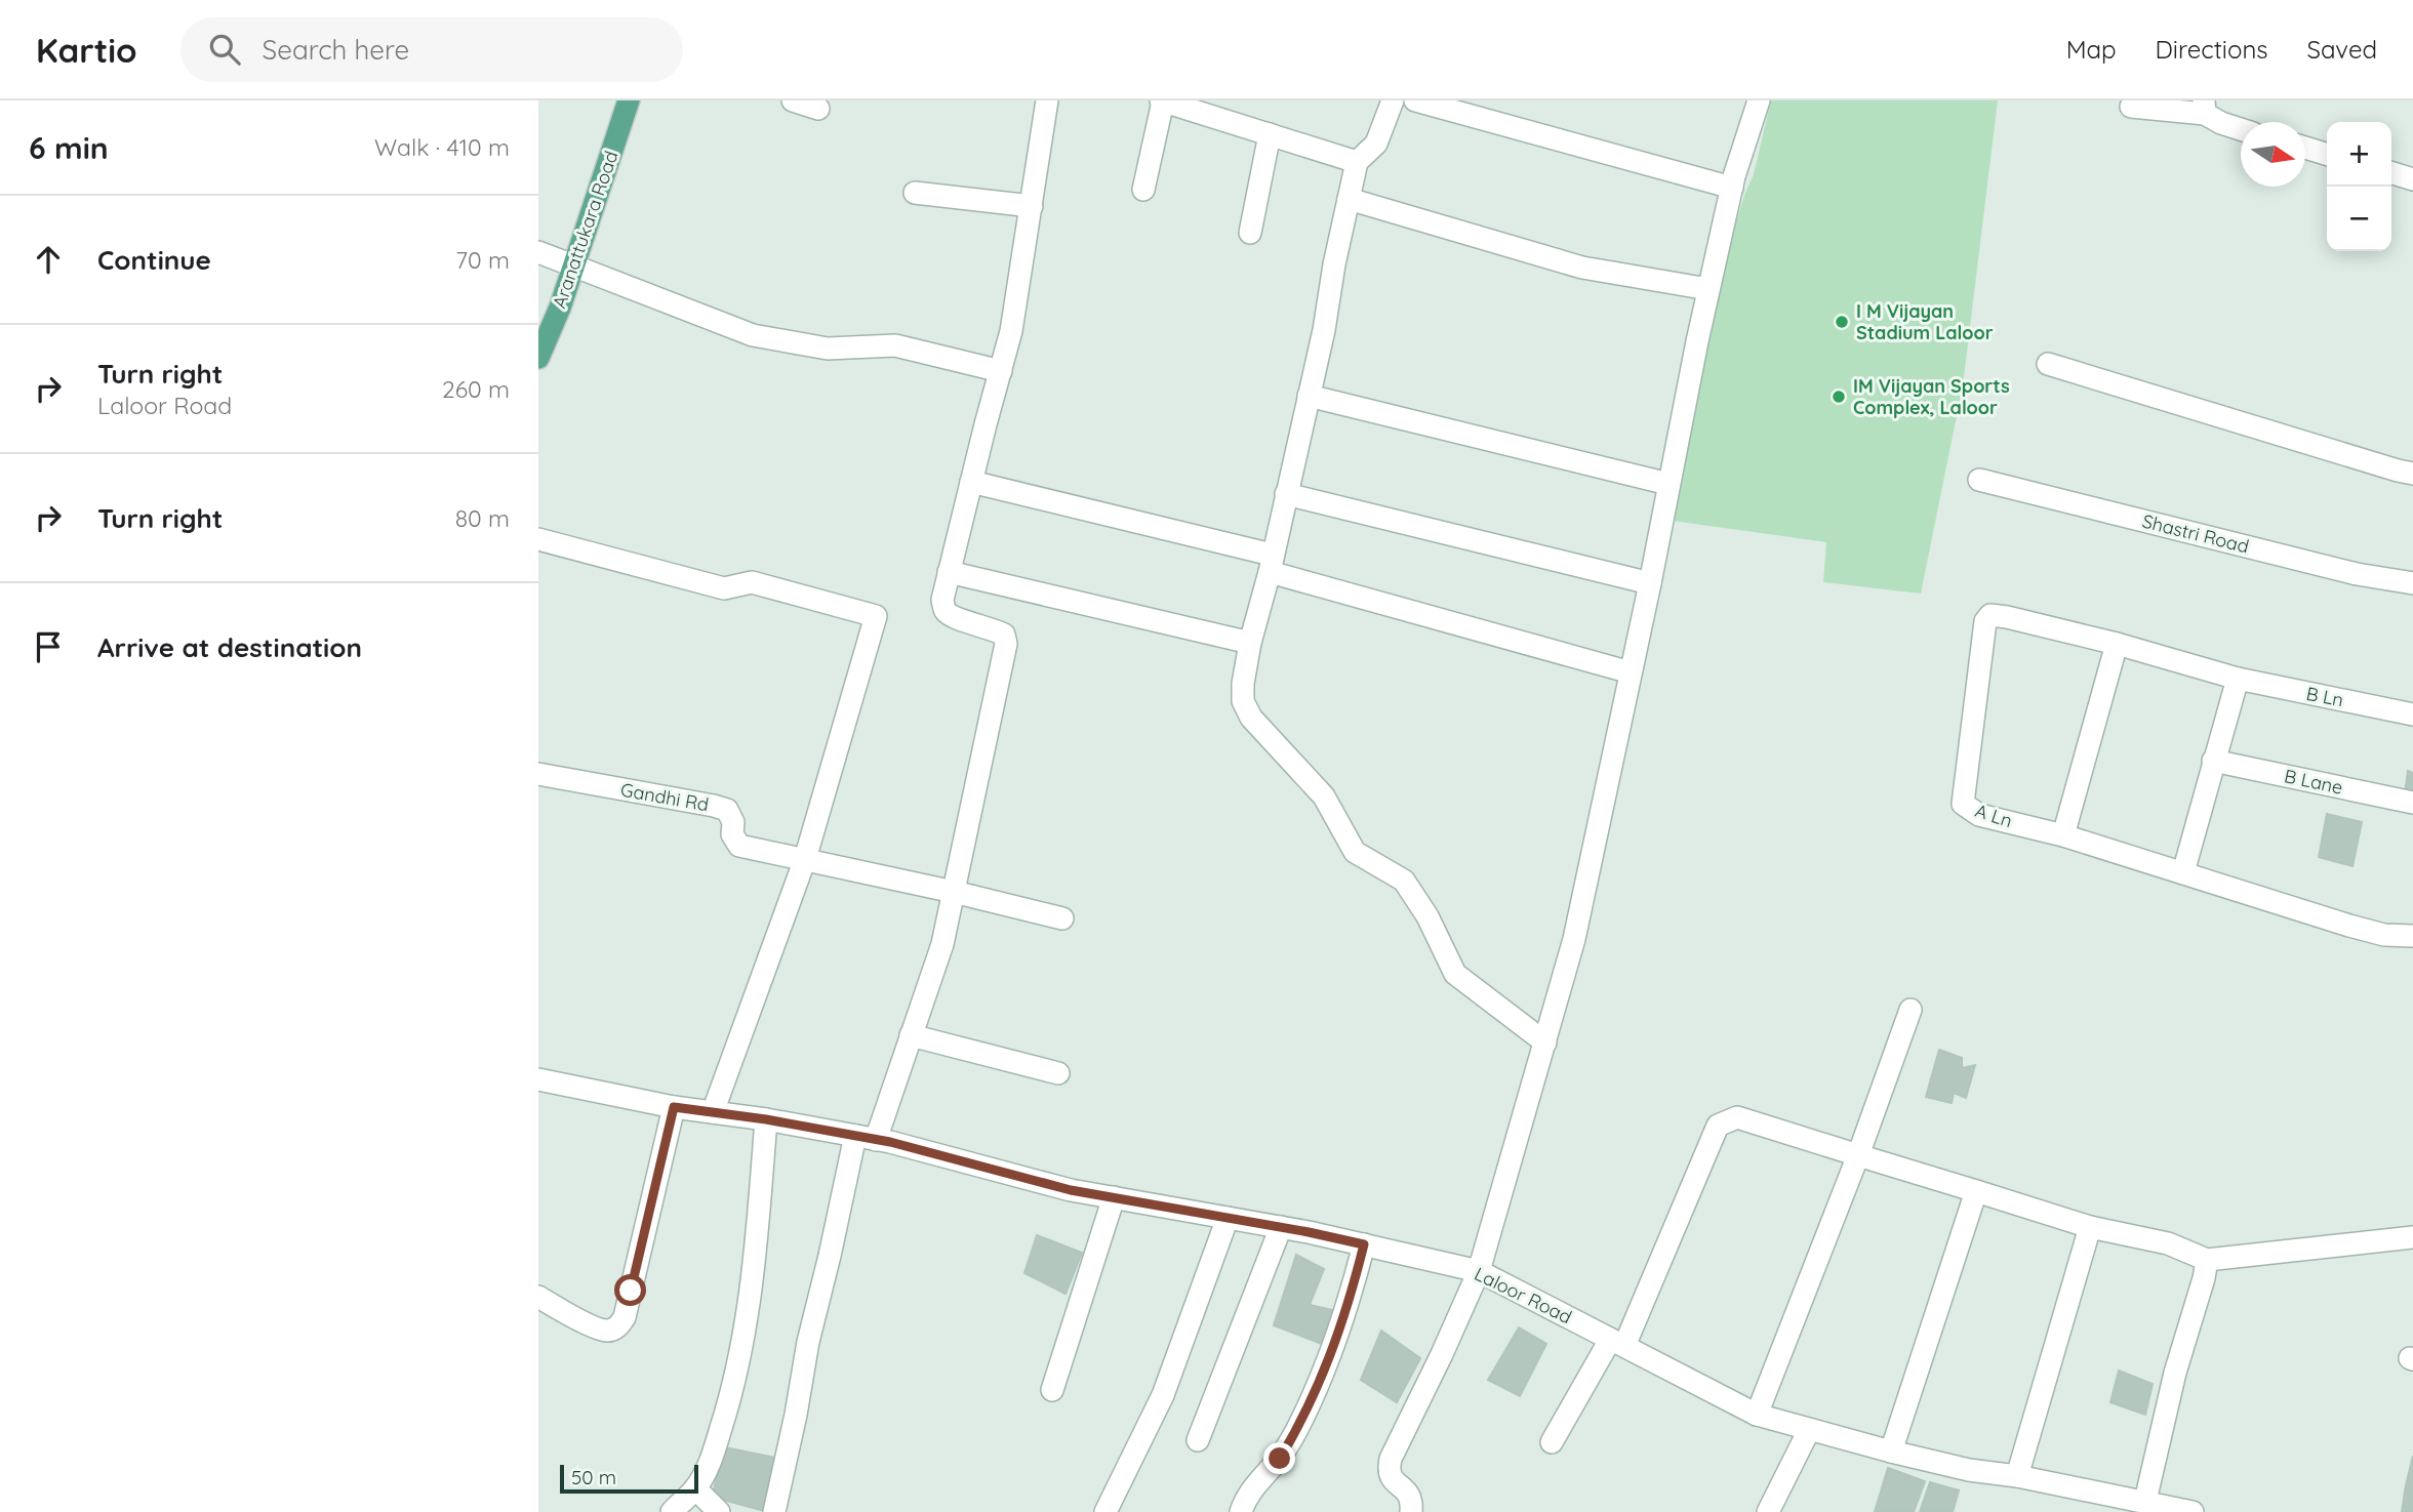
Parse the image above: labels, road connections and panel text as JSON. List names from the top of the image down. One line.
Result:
{"streets":{"main road":["Aranattukara Road"],"street":["Shastri Road","B Ln","B Lane","Gandhi Rd","A Ln","Laloor Road"]},"crossings":[["B Ln","A Ln"]],"places":["I M Vijayan Stadium Laloor","IM Vijayan Sports Complex, Laloor"],"scale_bar":"50 m","north":"right","page":{"header":"Kartio","search":"Search here","nav":["Map","Directions","Saved"],"heading":["6 min","Walk · 410 m"],"map_buttons":["+","−"],"list":[["Continue","70 m"],["Turn right","Laloor Road","260 m"],["Turn right","80 m"],"Arrive at destination"],"scale":"50 m"}}
